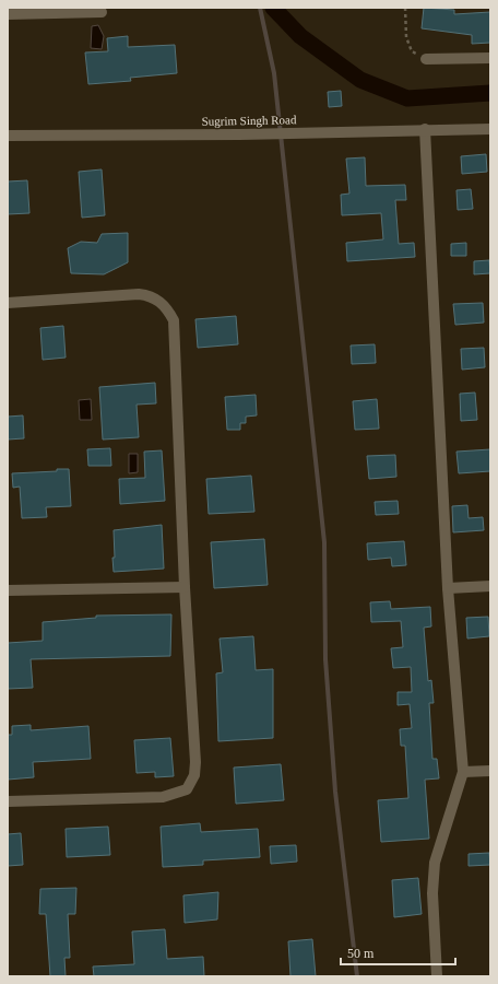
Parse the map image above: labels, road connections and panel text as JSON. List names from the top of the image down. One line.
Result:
{"streets":{"street":["Sugrim Singh Road"]},"scale_bar":"50 m"}
